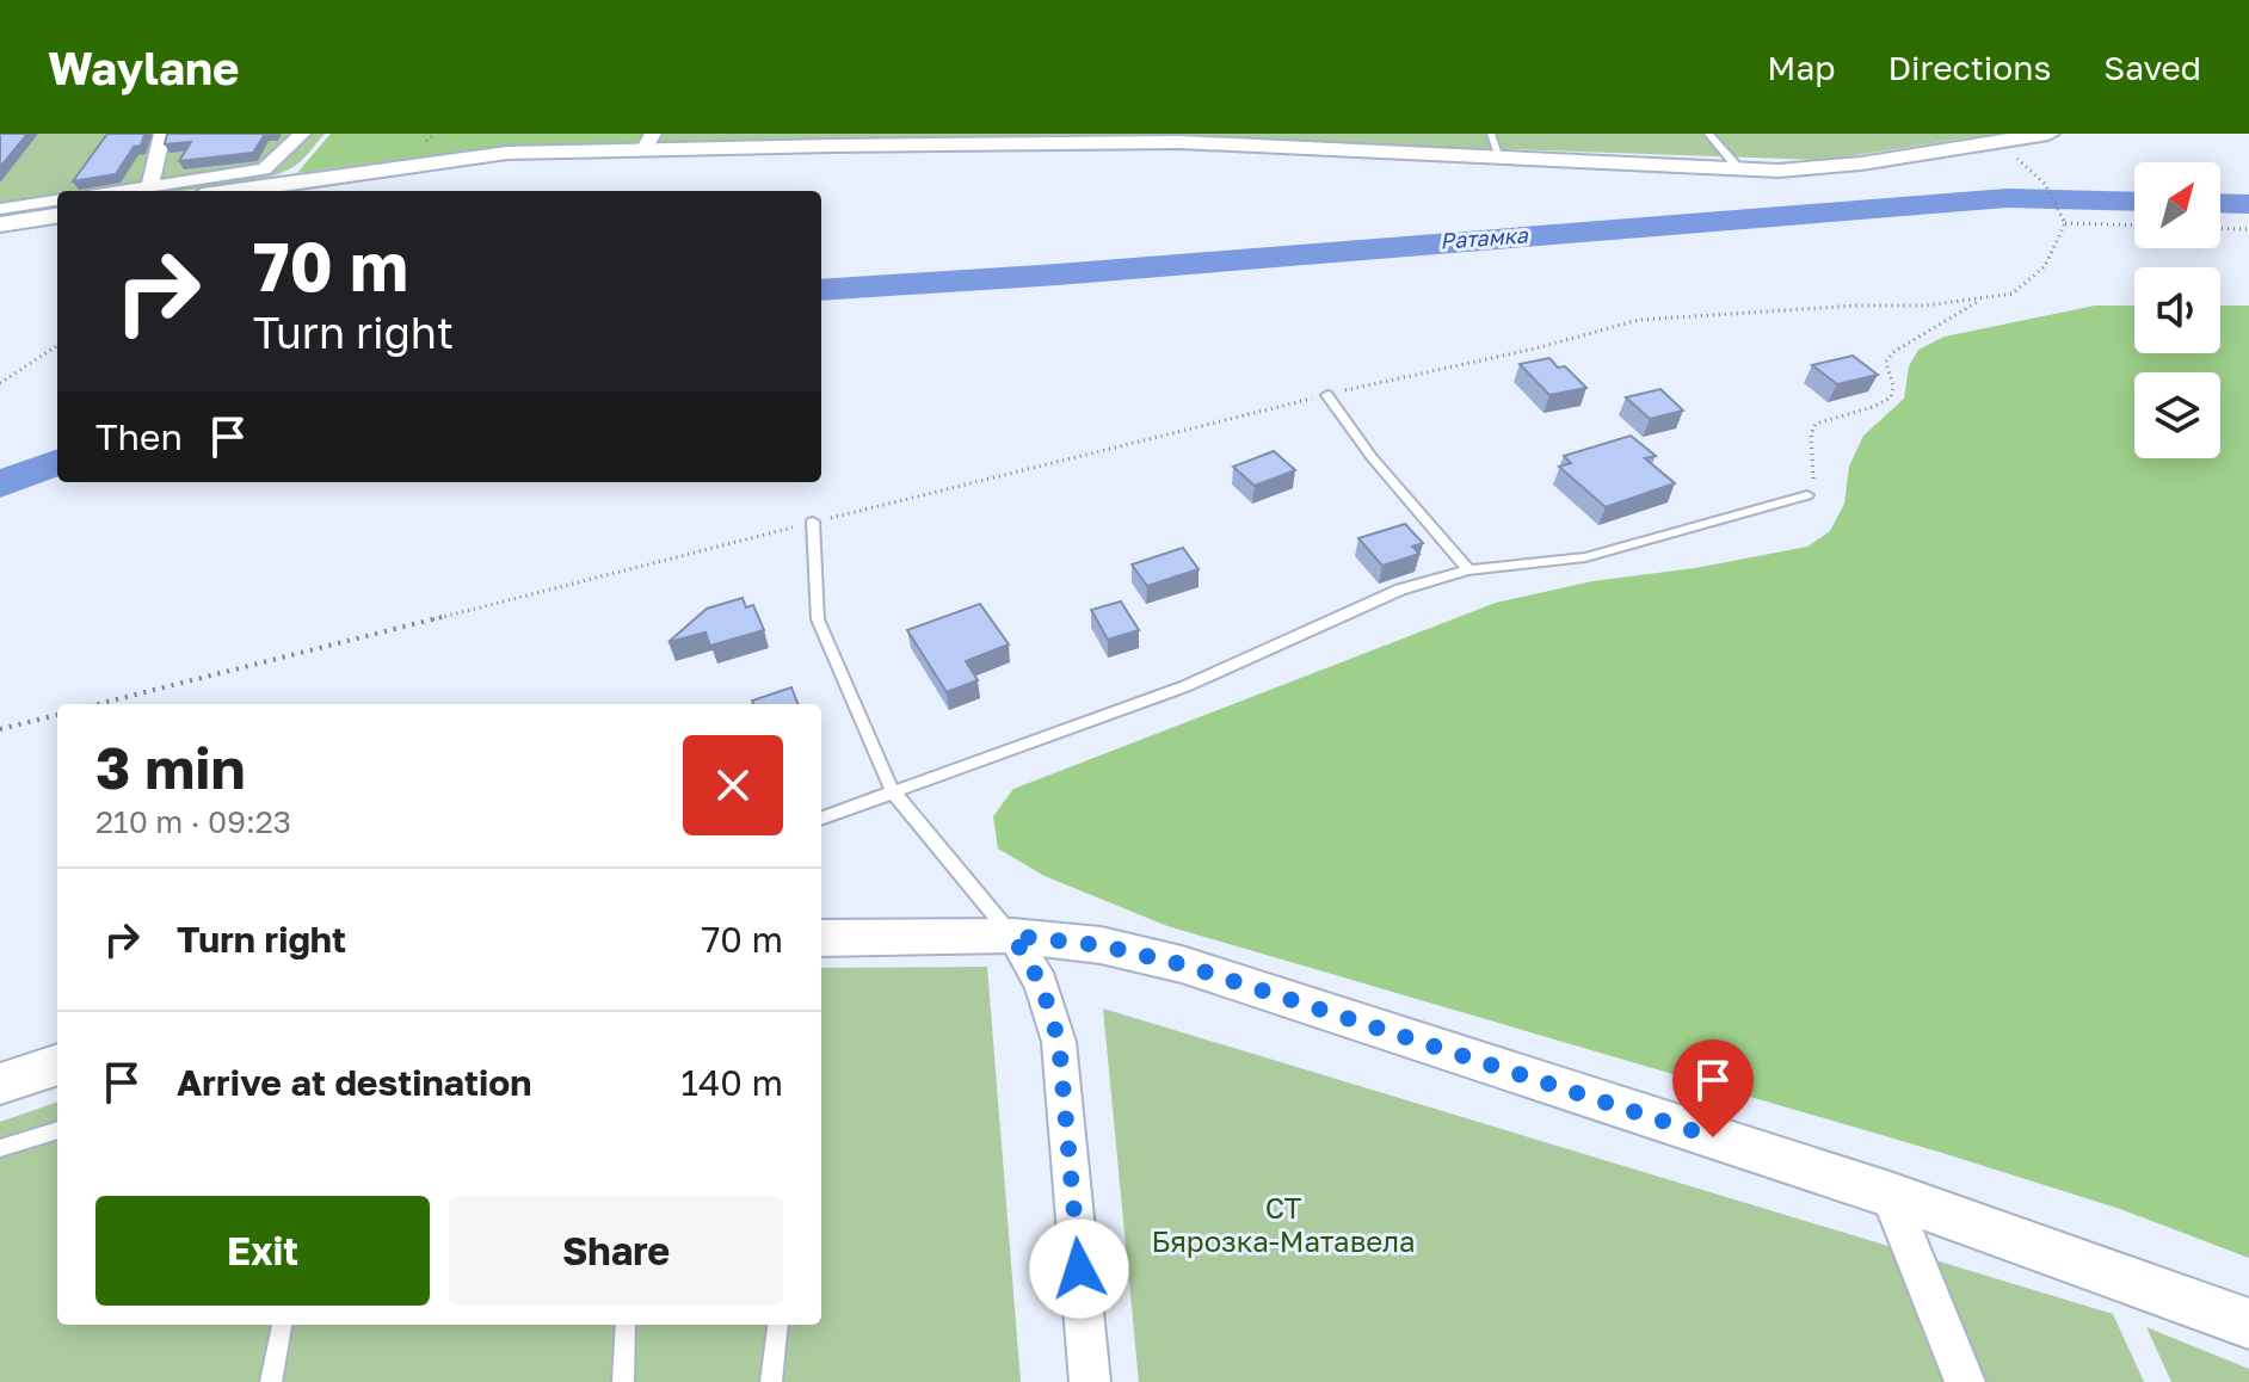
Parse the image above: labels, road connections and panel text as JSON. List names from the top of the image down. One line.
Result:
{"water":["Ратамка"],"parks":["СТ Бярозка-Матавела"],"north":"top right","page":{"header":"Waylane","nav":["Map","Directions","Saved"],"turn":["70 m","Turn right"],"then":"Then","heading":["3 min","210 m · 09:23"],"list":[{"name":"Turn right","value":"70 m"},{"name":"Arrive at destination","value":"140 m"}],"buttons":["Exit","Share"]}}
